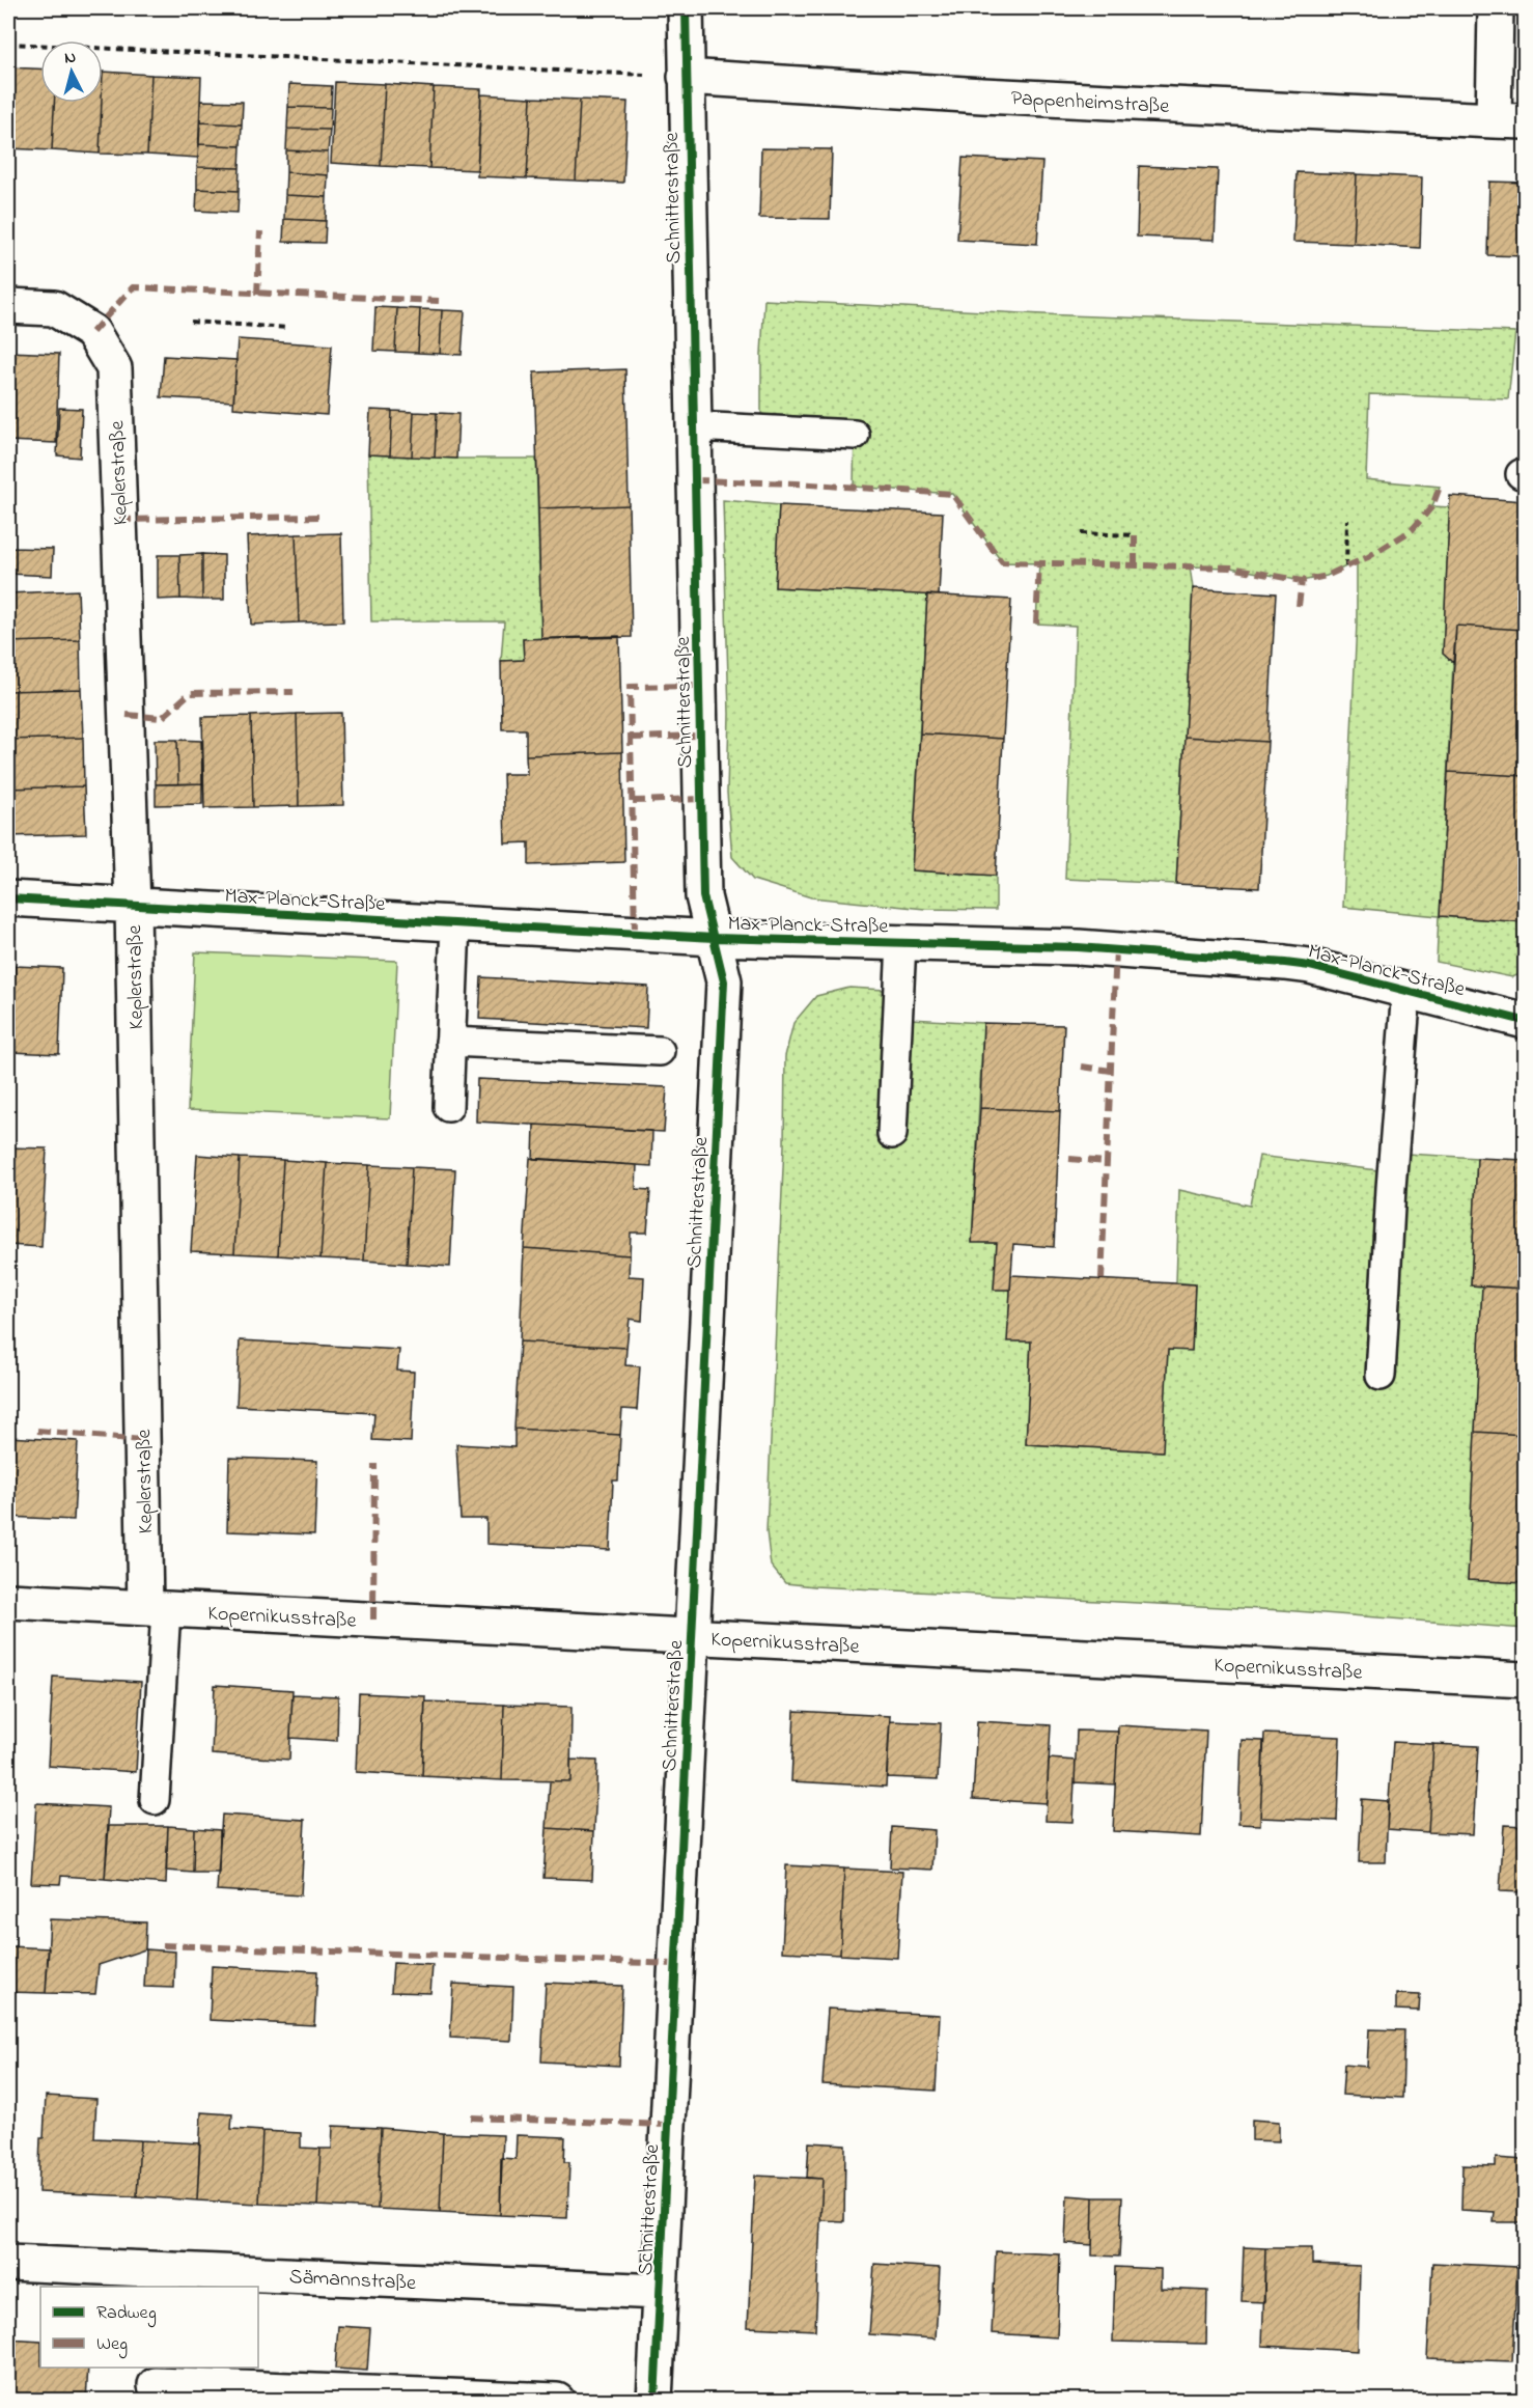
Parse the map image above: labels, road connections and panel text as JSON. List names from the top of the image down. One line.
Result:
{"streets":{"street":["Pappenheimstraße","Schnitterstraße","Keplerstraße","Max-Planck-Straße","Kopernikusstraße","Sämannstraße"]},"crossings":[["Pappenheimstraße","Schnitterstraße"],["Schnitterstraße","Max-Planck-Straße"],["Schnitterstraße","Kopernikusstraße"],["Schnitterstraße","Sämannstraße"],["Keplerstraße","Max-Planck-Straße"],["Keplerstraße","Kopernikusstraße"]],"legend":["Radweg","Weg"],"north":"top"}
